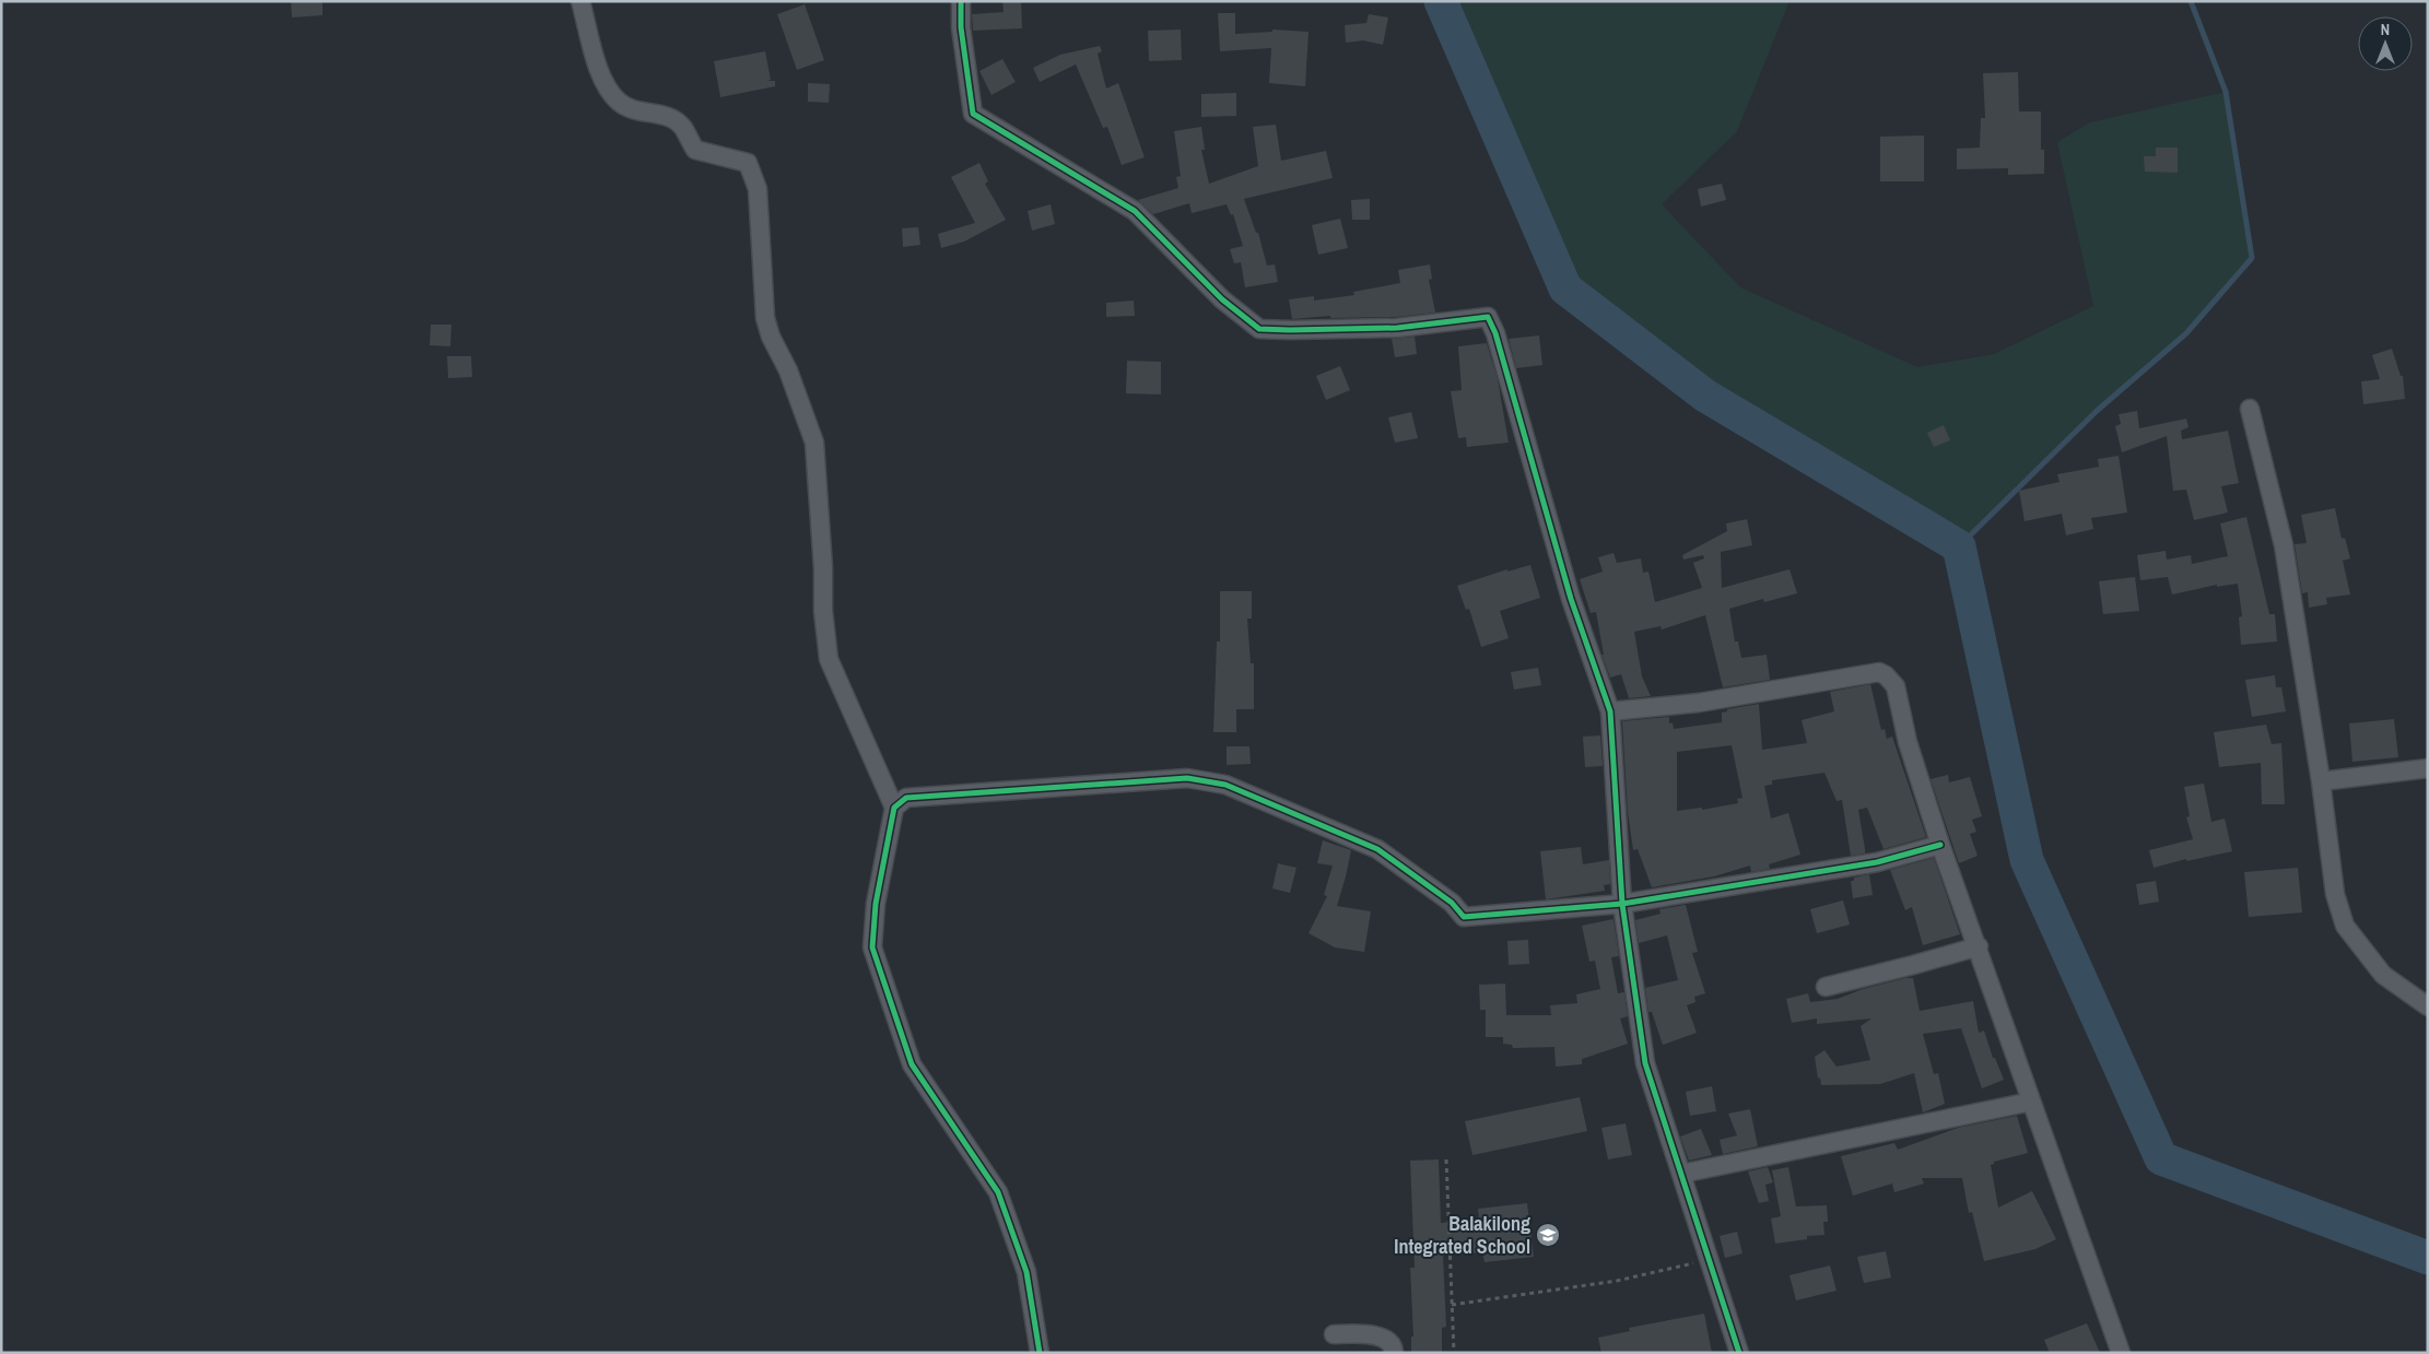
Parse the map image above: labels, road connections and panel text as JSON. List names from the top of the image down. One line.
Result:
{"places":{"school or university":["Balakilong Integrated School"]},"north":"top"}
